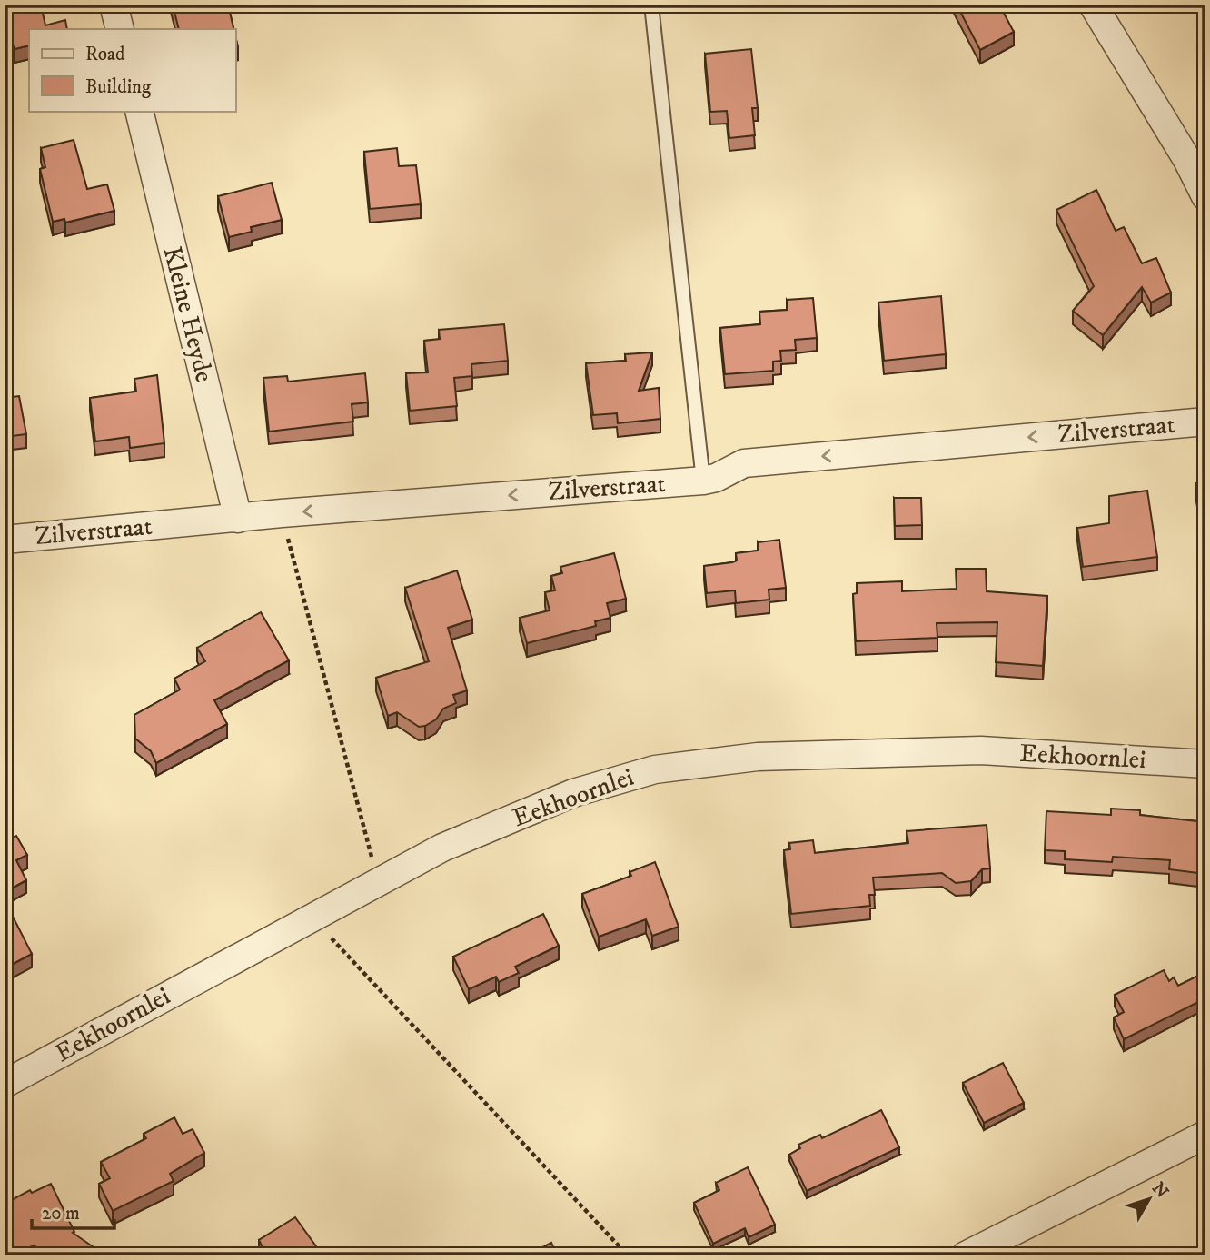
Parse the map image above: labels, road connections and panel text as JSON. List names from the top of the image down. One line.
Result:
{"streets":{"street":["Kleine Heyde","Zilverstraat","Eekhoornlei"]},"crossings":[["Kleine Heyde","Zilverstraat"]],"one_way":["Zilverstraat"],"legend":["Road","Building"],"scale_bar":"20 m","north":"top right"}
